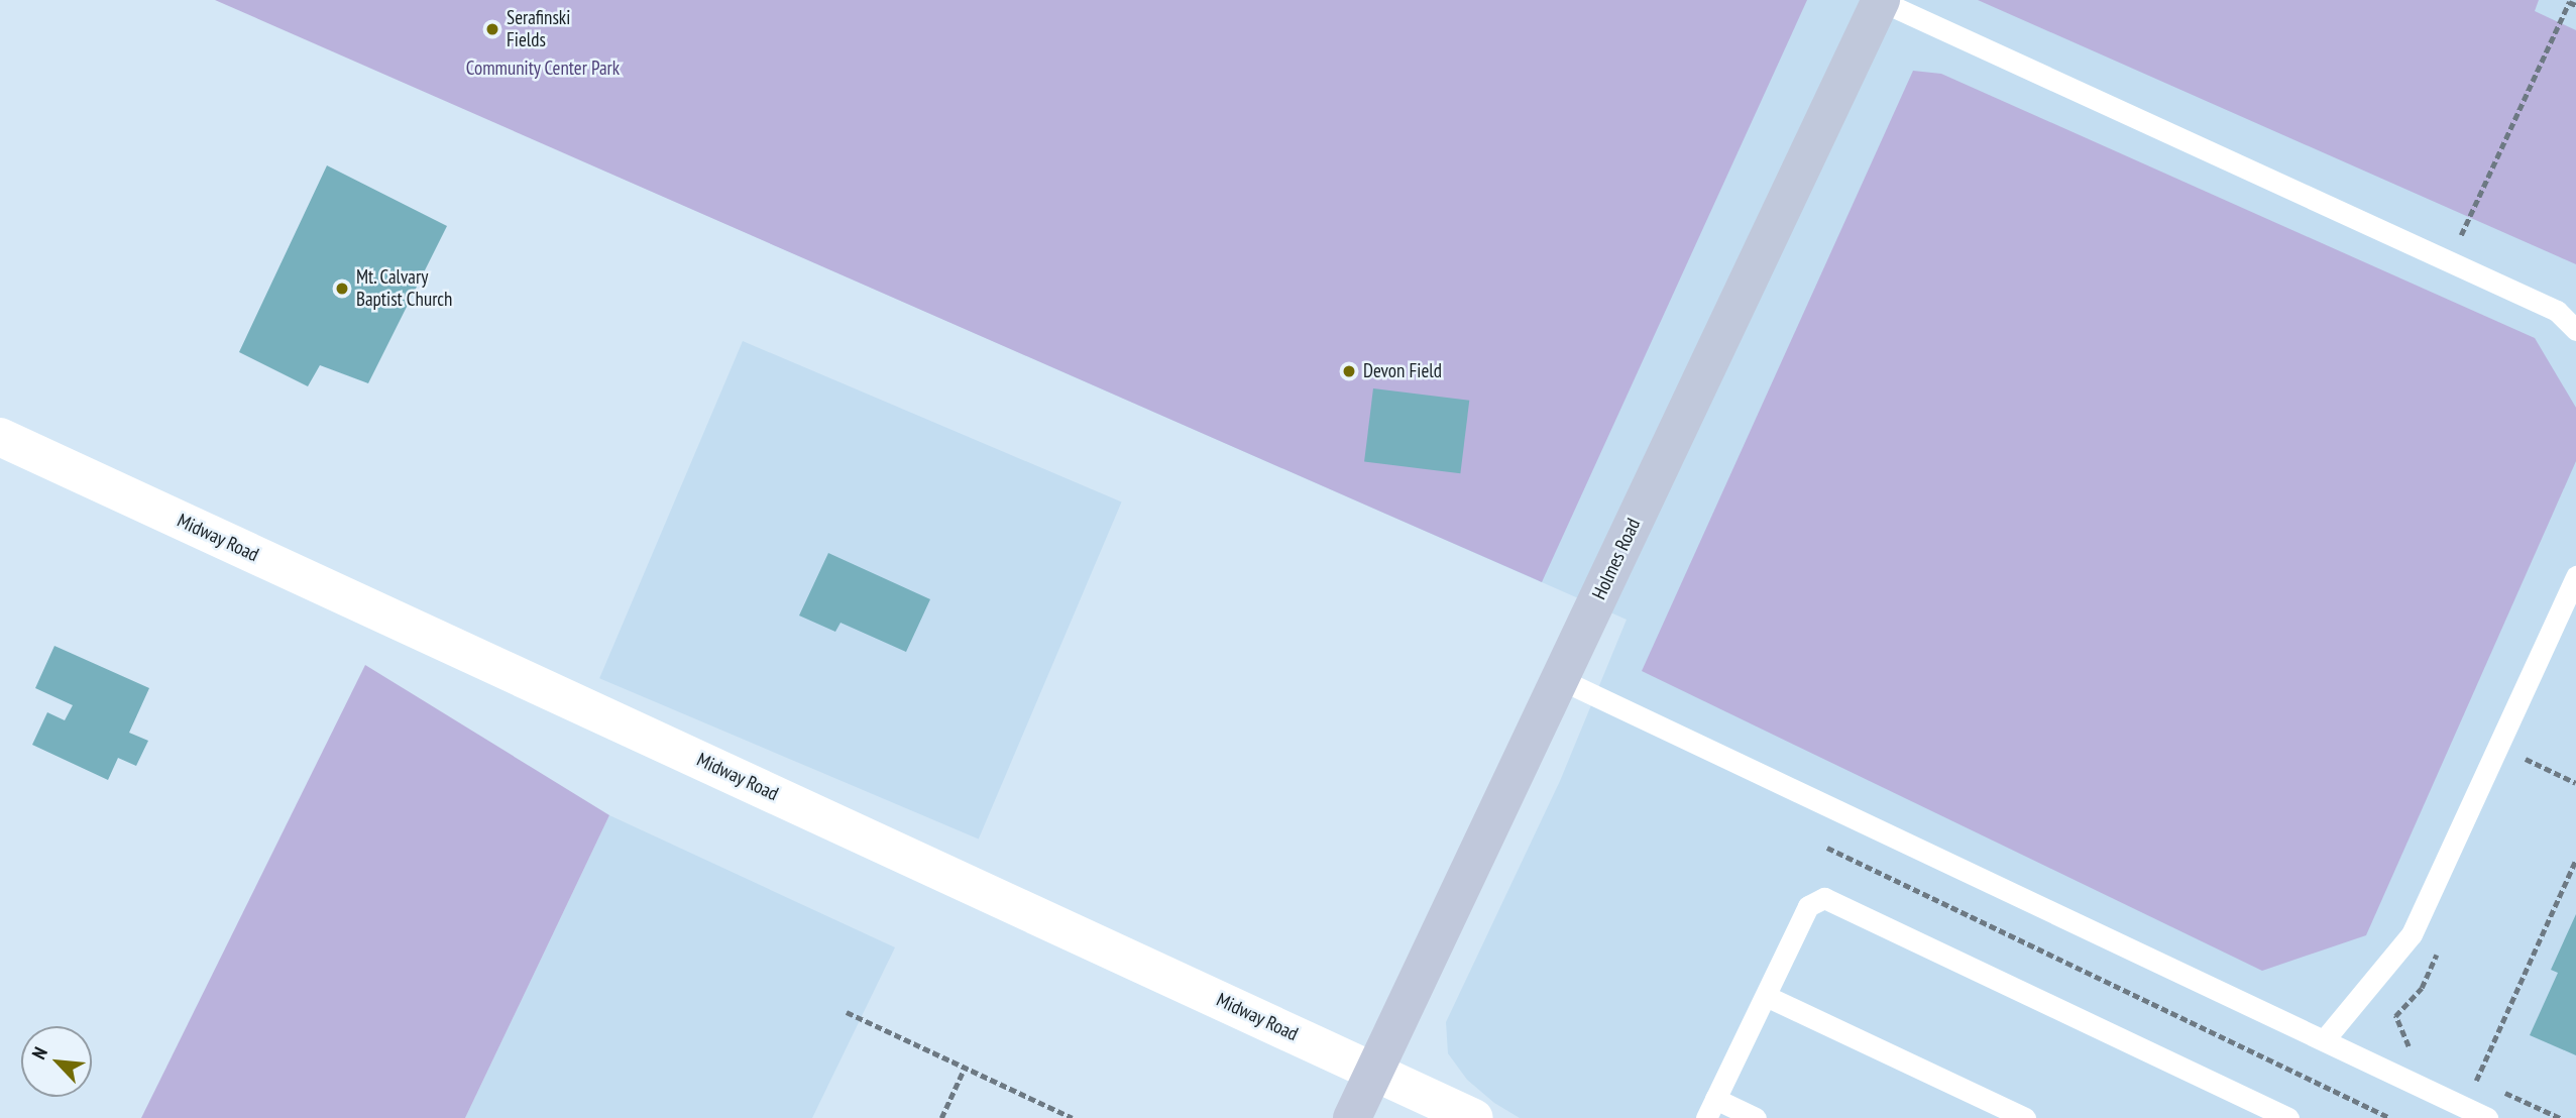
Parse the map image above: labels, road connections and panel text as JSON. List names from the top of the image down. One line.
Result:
{"streets":{"main road":["Holmes Road"],"street":["Midway Road"]},"crossings":[["Midway Road","Holmes Road"]],"parks":["Community Center Park"],"places":["Serafinski Fields","Mt. Calvary Baptist Church","Devon Field"],"north":"top left"}
